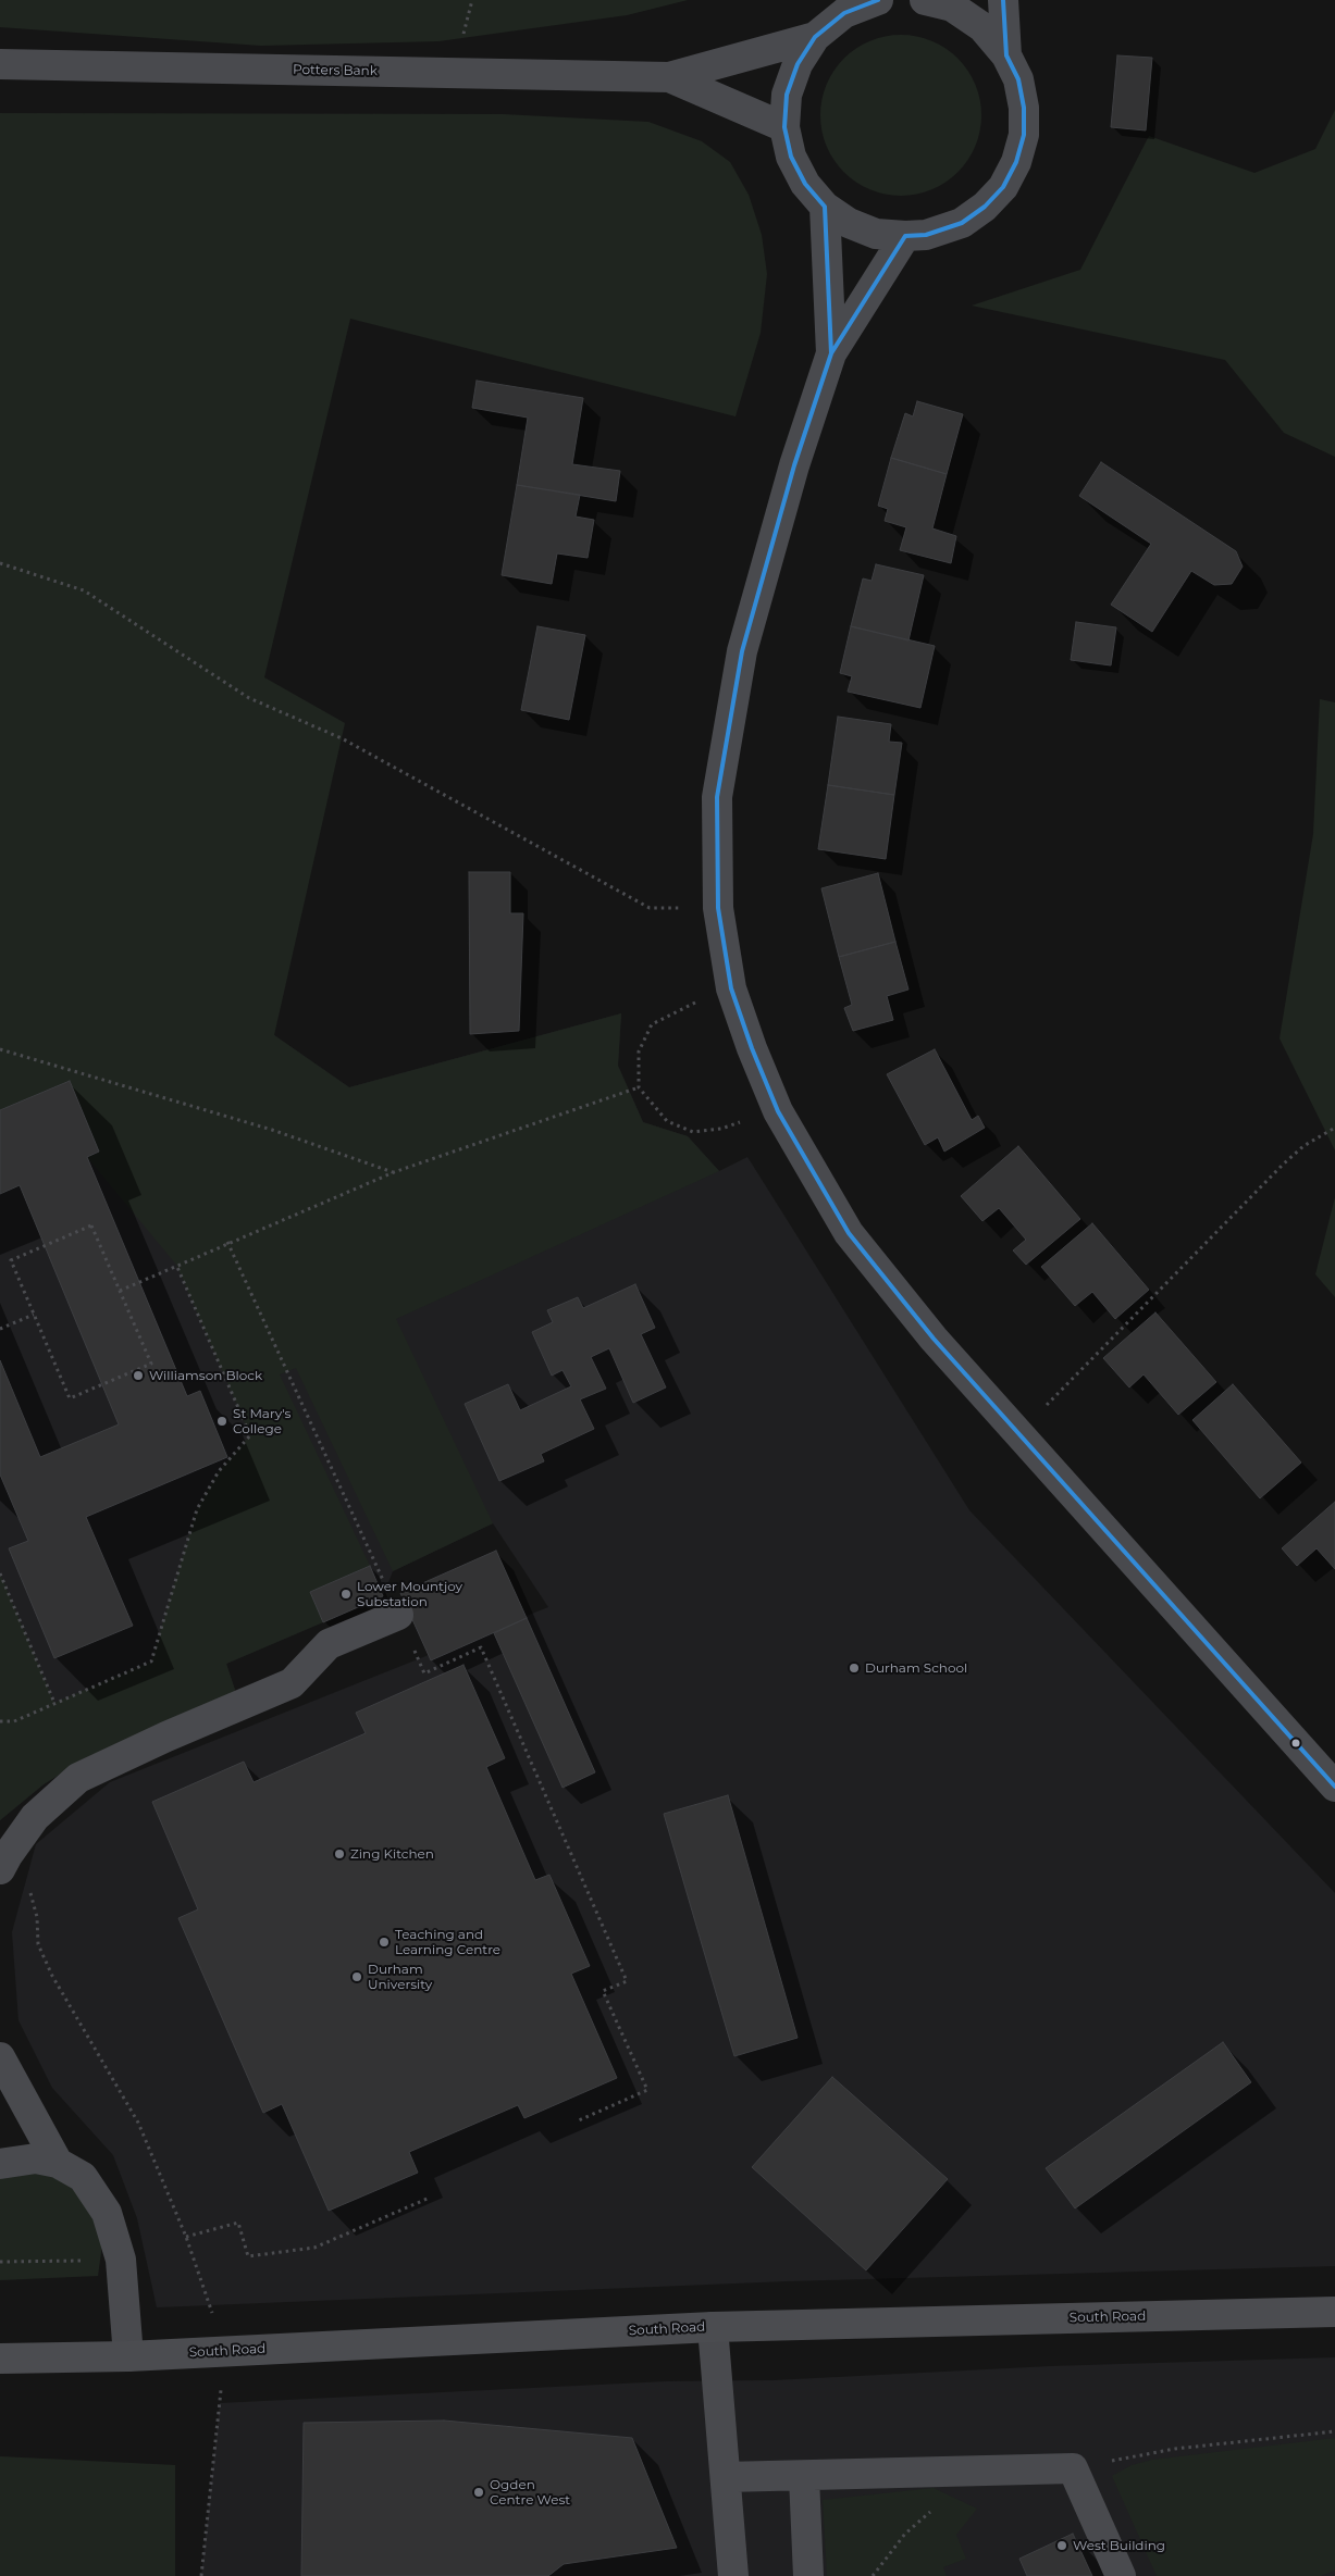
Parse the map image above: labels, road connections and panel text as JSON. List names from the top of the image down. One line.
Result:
{"streets":{"main road":["South Road"],"street":["Potters Bank"]},"places":["Williamson Block","St Mary's College","Lower Mountjoy Substation","Durham School","Zing Kitchen","Teaching and Learning Centre","Durham University","Ogden Centre West","West Building"]}
